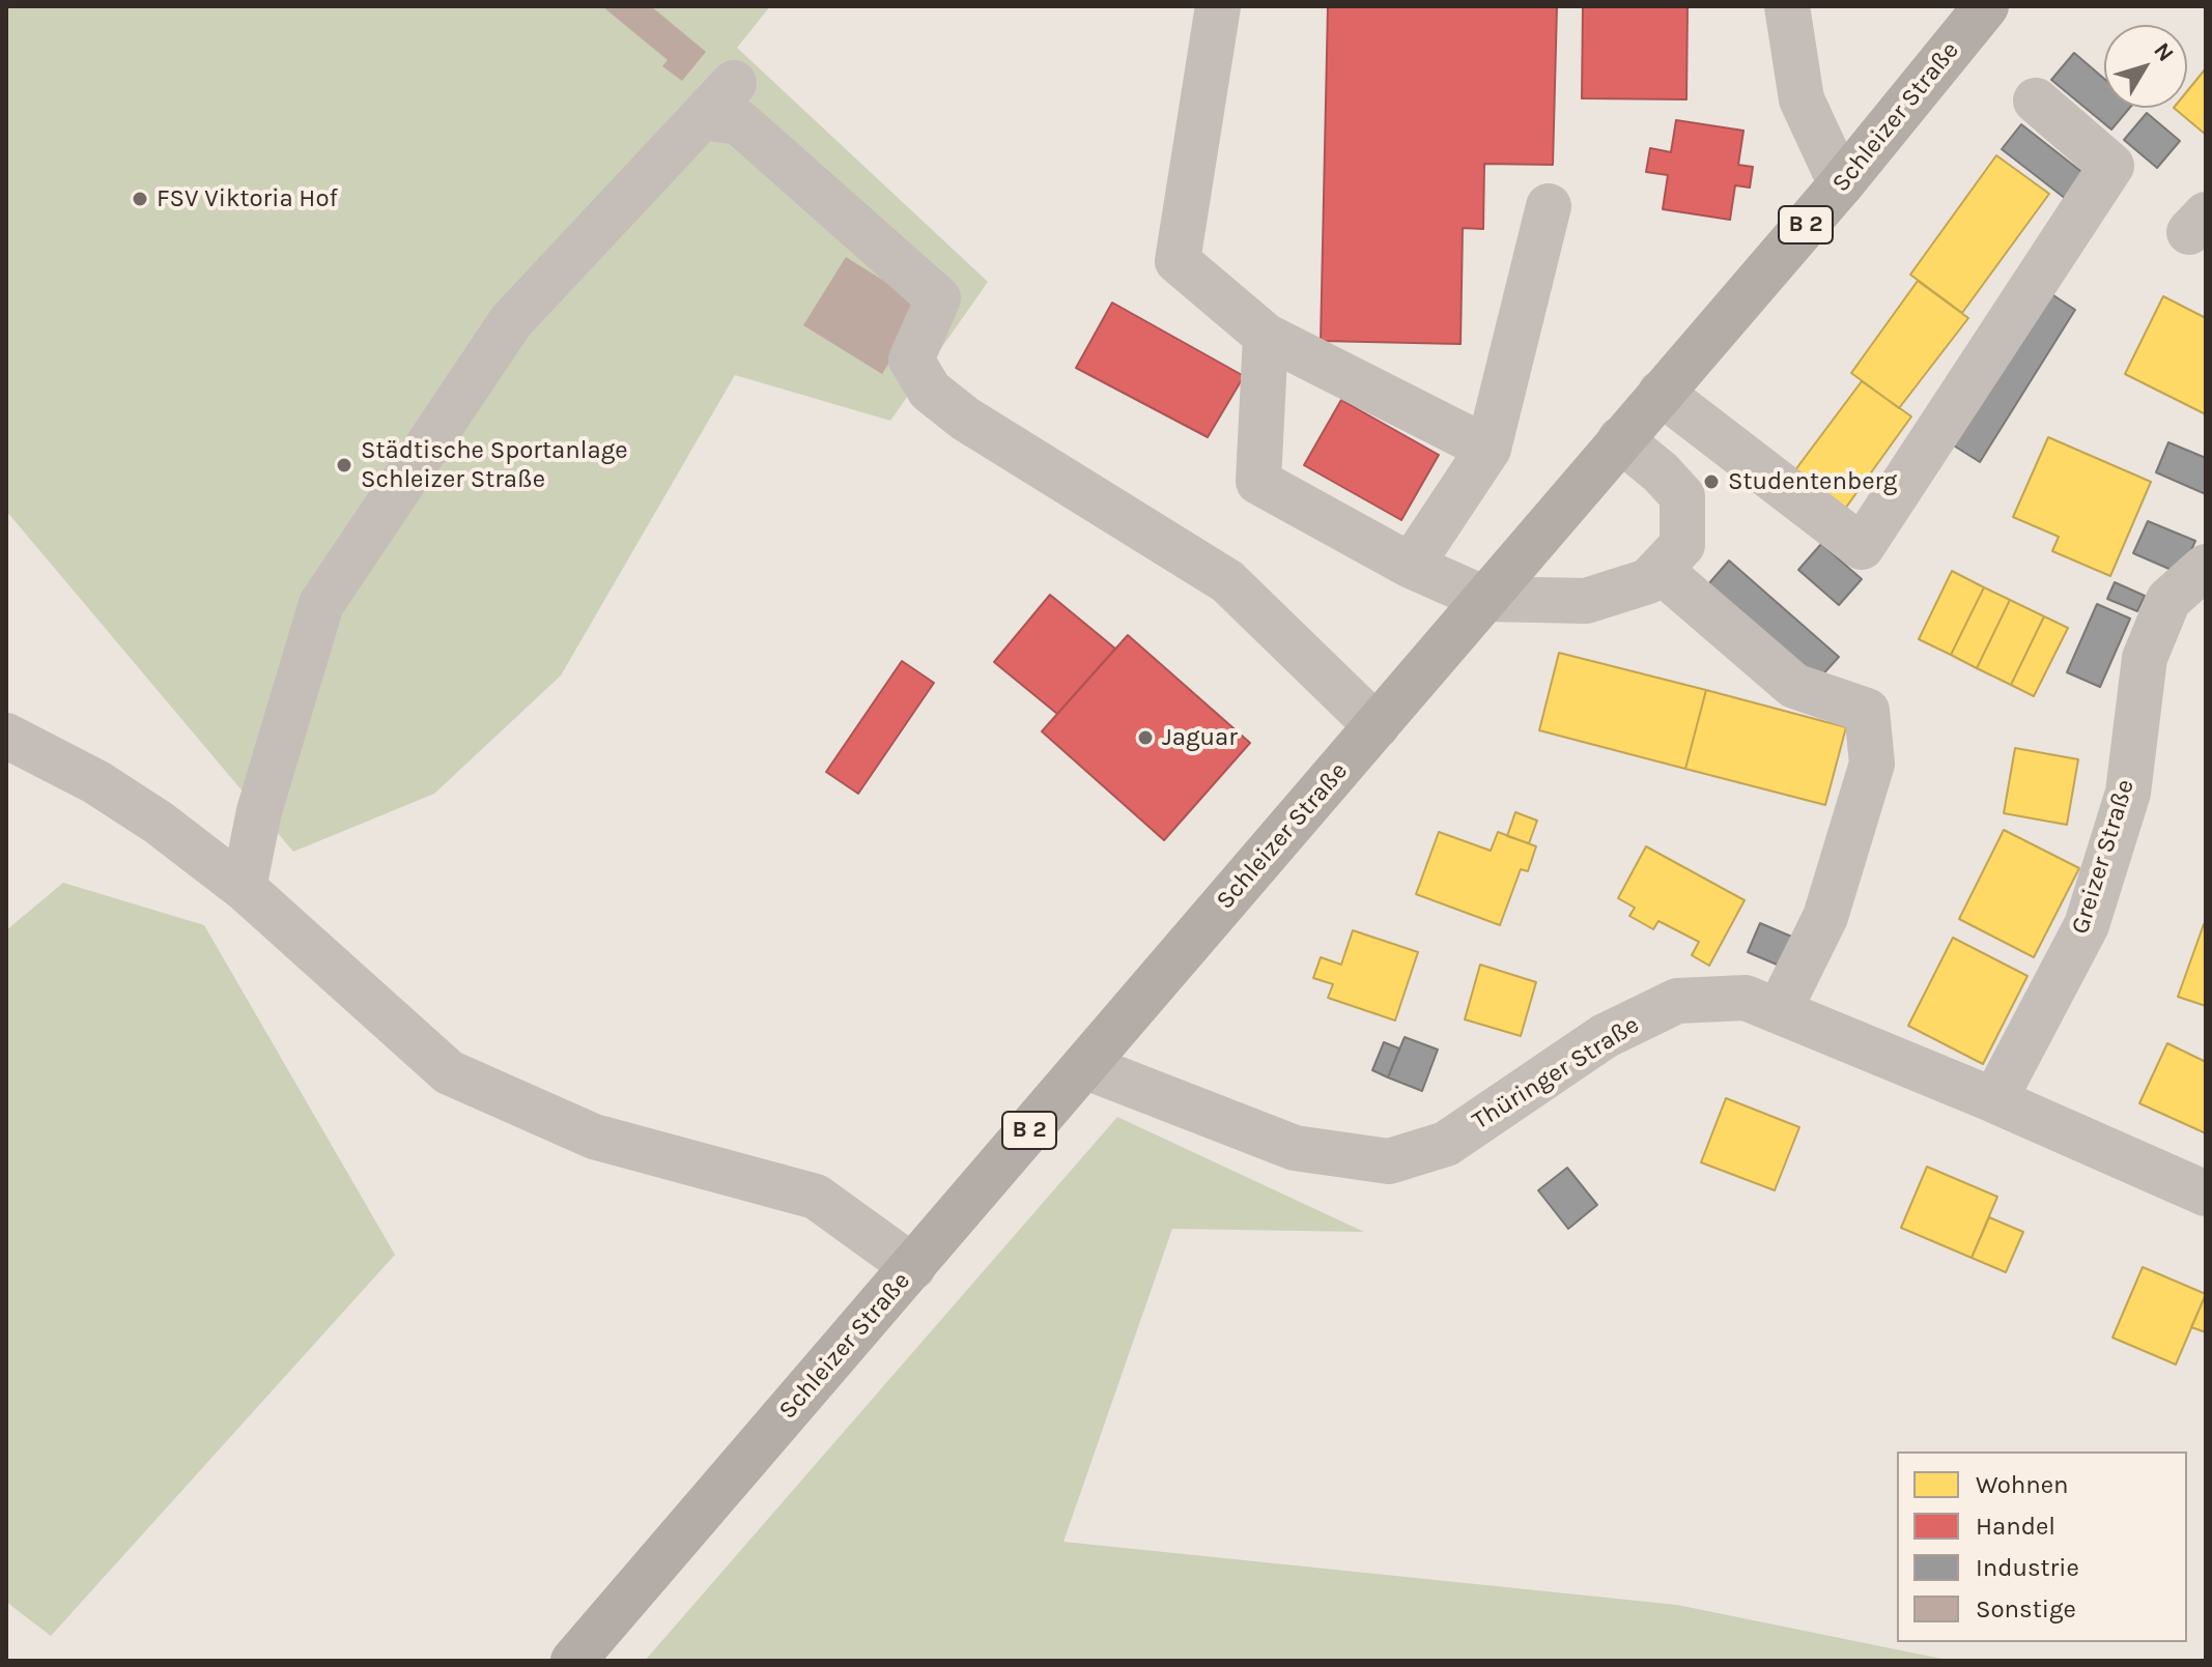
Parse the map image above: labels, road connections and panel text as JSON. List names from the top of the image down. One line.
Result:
{"streets":{"main road":["Schleizer Straße","B 2"],"street":["Greizer Straße","Thüringer Straße"]},"crossings":[["Schleizer Straße","Thüringer Straße"],["Greizer Straße","Thüringer Straße"]],"places":["FSV Viktoria Hof","Städtische Sportanlage Schleizer Straße","Studentenberg","Jaguar"],"legend":["Wohnen","Handel","Industrie","Sonstige"],"north":"top right"}
